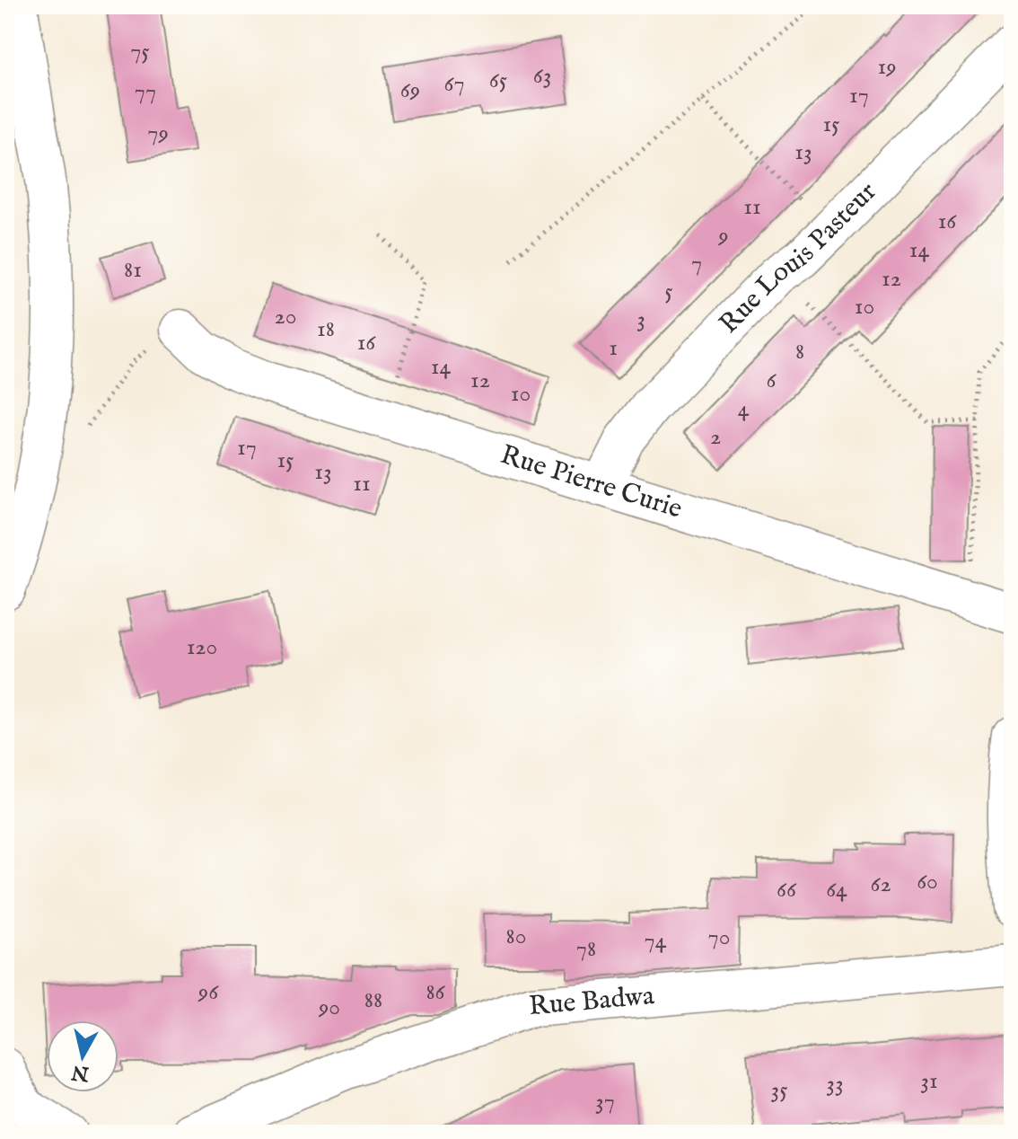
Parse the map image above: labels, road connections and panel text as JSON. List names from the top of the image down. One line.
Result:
{"streets":{"street":["Rue Louis Pasteur","Rue Pierre Curie","Rue Badwa"]},"crossings":[["Rue Louis Pasteur","Rue Pierre Curie"]],"house_numbers":["75","19","63","65","67","69","77","17","15","79","13","11","16","9","14","7","81","12","5","10","20","3","18","16","1","8","14","12","6","10","4","2","17","15","13","11","120","60","62","66","64","80","70","74","78","96","86","88","90","31","33","35","37"],"north":"bottom"}
